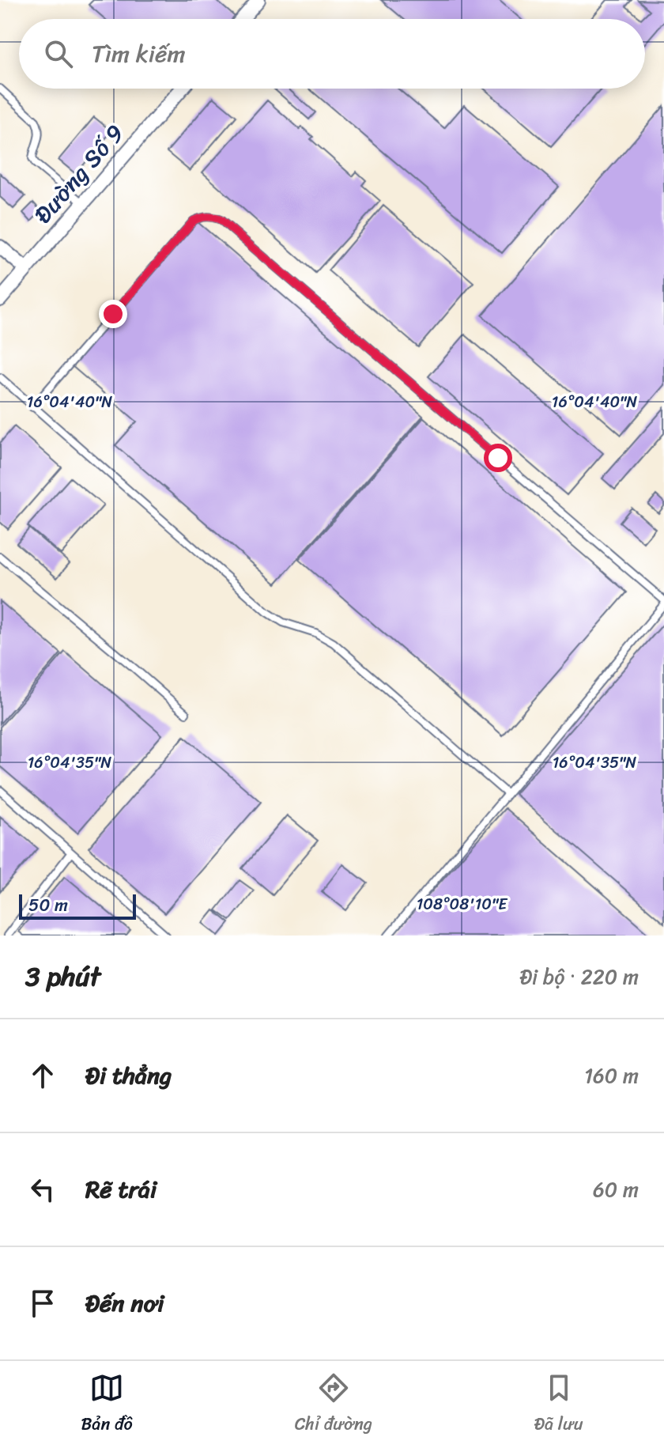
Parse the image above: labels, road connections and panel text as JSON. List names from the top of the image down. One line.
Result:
{"streets":{"street":["Đường Số 9"]},"scale_bar":"50 m","page":{"search":"Tìm kiếm","scale":"50 m","heading":["3 phút","Đi bộ · 220 m"],"list":[["Đi thẳng","160 m"],["Rẽ trái","60 m"],"Đến nơi"],"nav":["Bản đồ","Chỉ đường","Đã lưu"]},"coordinates":["16°04'40\"N","16°04'35\"N","108°08'10\"E"]}
